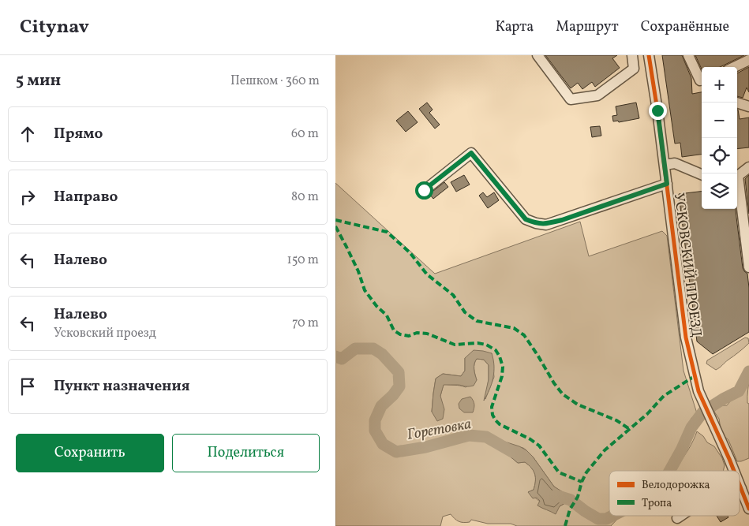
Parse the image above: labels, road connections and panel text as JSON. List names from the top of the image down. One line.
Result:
{"streets":{"street":["УСКОВСКИЙ ПРОЕЗД"]},"water":["Горетовка"],"legend":["Велодорожка","Тропа"],"page":{"header":"Citynav","nav":["Карта","Маршрут","Сохранённые"],"heading":["5 мин","Пешком · 360 m"],"map_buttons":["+","−"],"list":[["Прямо","60 m"],["Направо","80 m"],["Налево","150 m"],["Налево","Усковский проезд","70 m"],"Пункт назначения"],"buttons":["Сохранить","Поделиться"]}}
